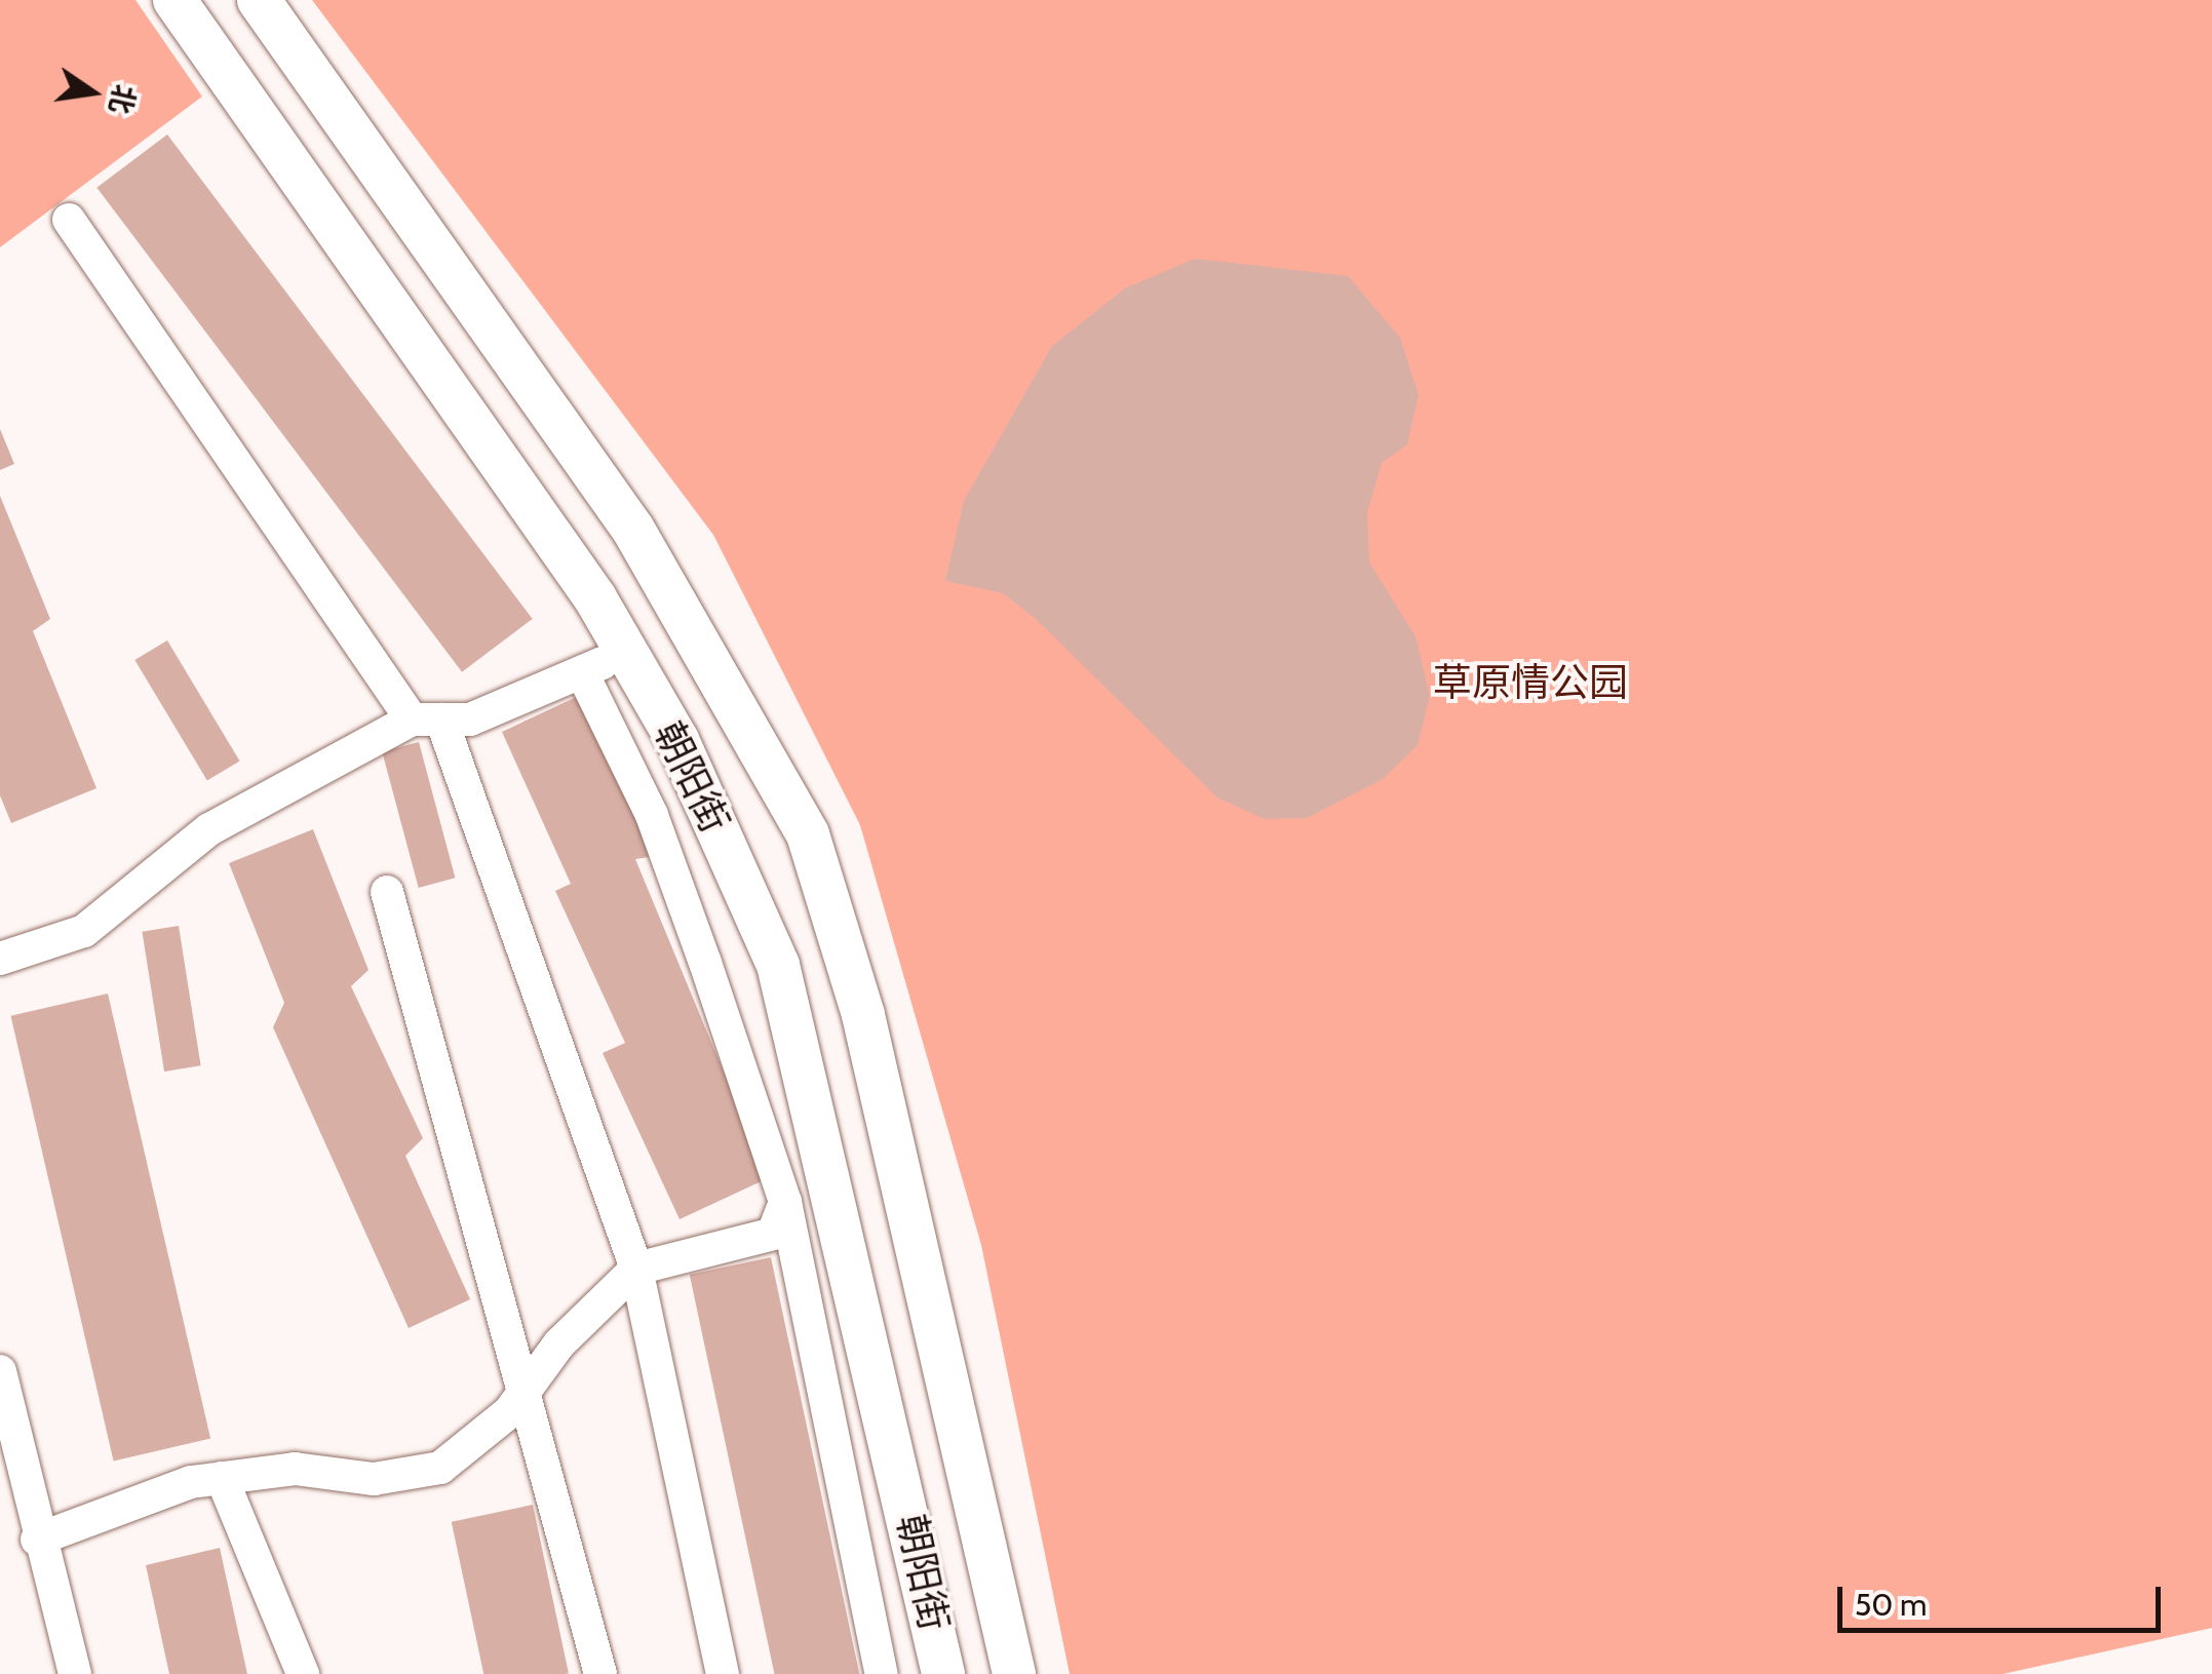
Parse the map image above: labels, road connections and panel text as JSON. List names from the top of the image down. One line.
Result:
{"streets":{"street":["朝阳街"]},"parks":["草原情公园"],"scale_bar":"50 m","north":"right"}
